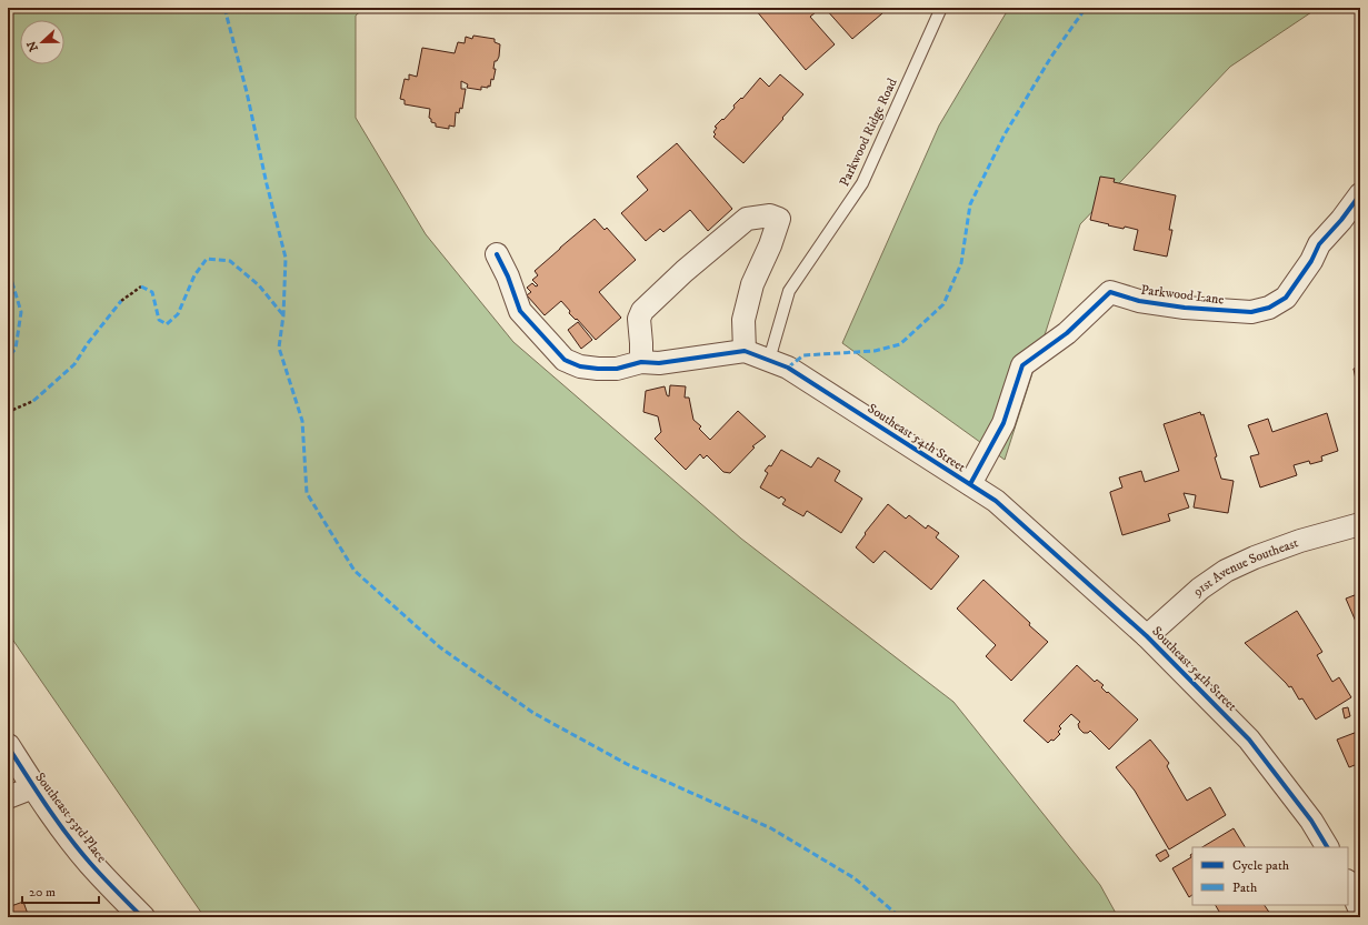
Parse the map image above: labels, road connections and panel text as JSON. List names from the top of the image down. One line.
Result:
{"streets":{"street":["Parkwood Lane","Southeast 54th Street","91st Avenue Southeast","Southeast 53rd Place"],"lane":["Parkwood Ridge Road"]},"crossings":[["Parkwood Ridge Road","Southeast 54th Street"],["Parkwood Lane","Southeast 54th Street"],["Southeast 54th Street","91st Avenue Southeast"]],"legend":["Cycle path","Path"],"scale_bar":"20 m","north":"left"}
